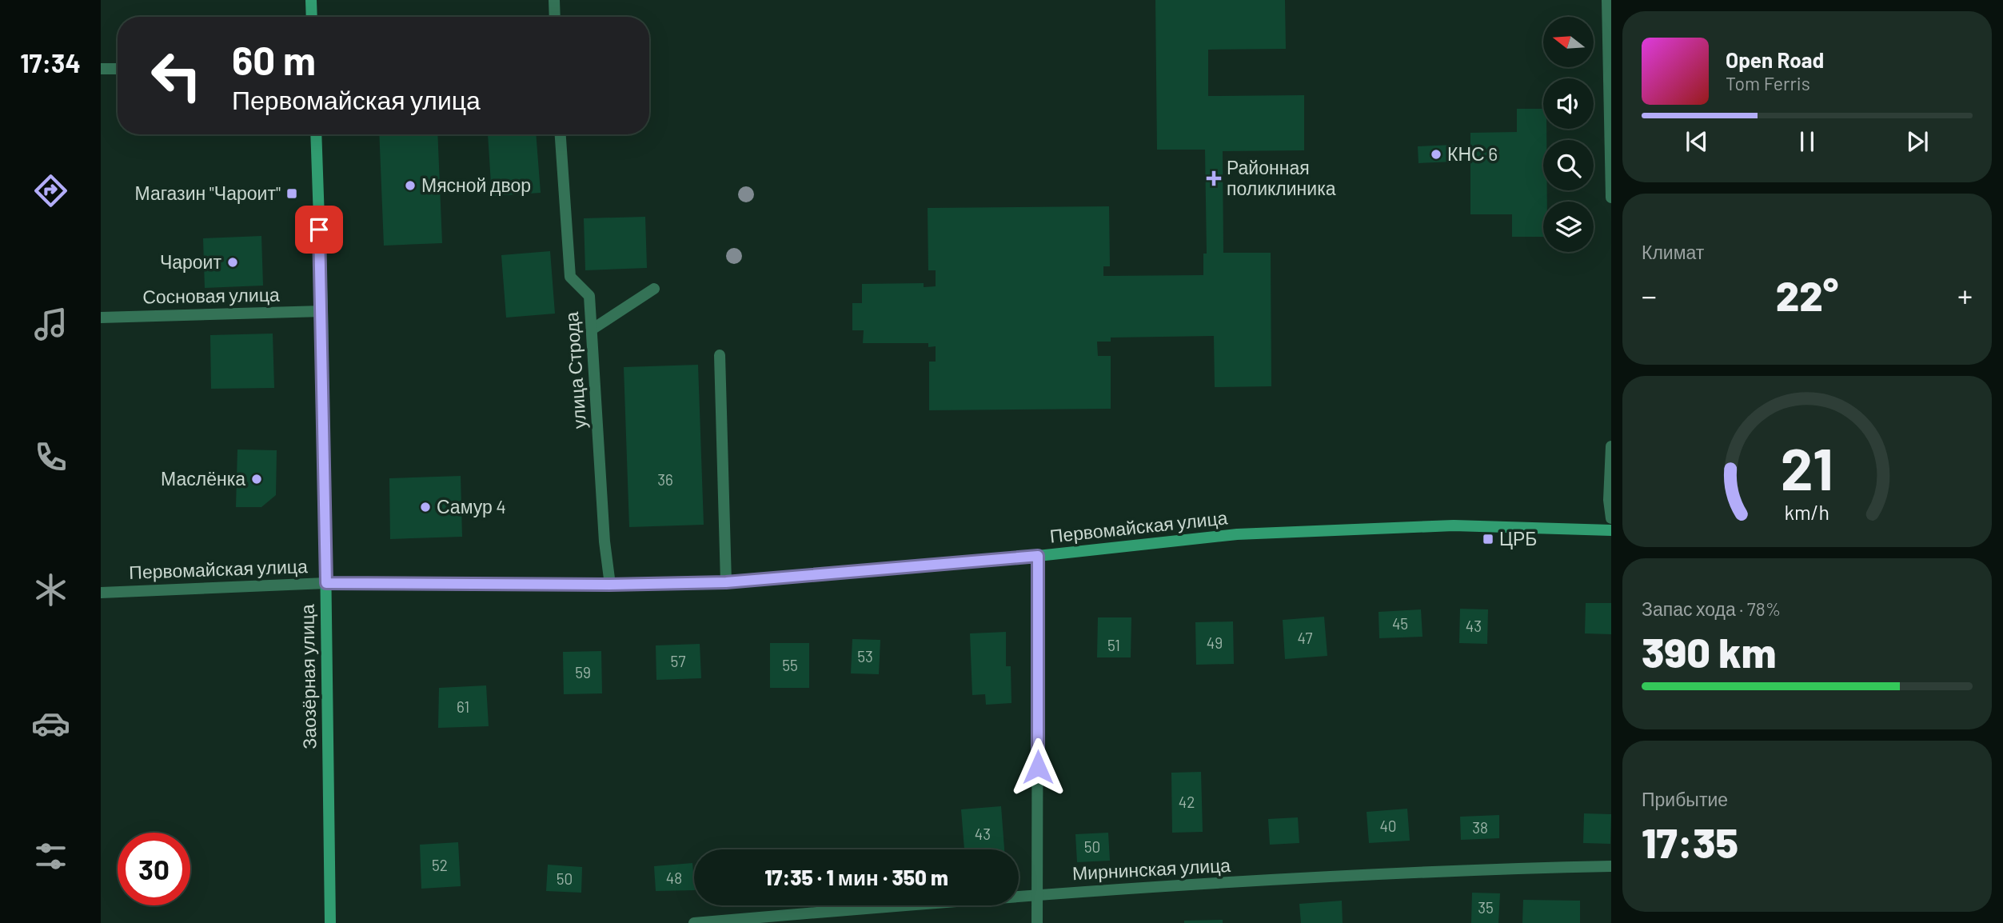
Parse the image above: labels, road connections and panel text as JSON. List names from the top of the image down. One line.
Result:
{"streets":{"main road":["Первомайская улица","Заозёрная улица"],"street":["Сосновая улица","улица Строда","Мирнинская улица"]},"crossings":[["Сосновая улица","Заозёрная улица"],["улица Строда","Первомайская улица"],["Первомайская улица","Заозёрная улица"]],"places":{"other":["КНС 6","Мясной двор","Чароит","Маслёнка","Самур 4"],"health":["Районная поликлиника"],"transit":["Магазин \"Чароит\"","ЦРБ"]},"house_numbers":["36","45","43","47","49","51","53","57","55","59","61","42","40","38","43","50","52","48","50","35"],"north":"left","page":{"tabs":"17:34","turn":["60 m","Первомайская улица"],"song":["Open Road","Tom Ferris"],"tile":["Климат",["Запас хода · 78%","390 km"],["Прибытие","17:35"]],"heat":["−","22°","+"],"limit":"30","trip":"17:35 · 1 мин · 350 m","gauge":["21","km/h"]}}
